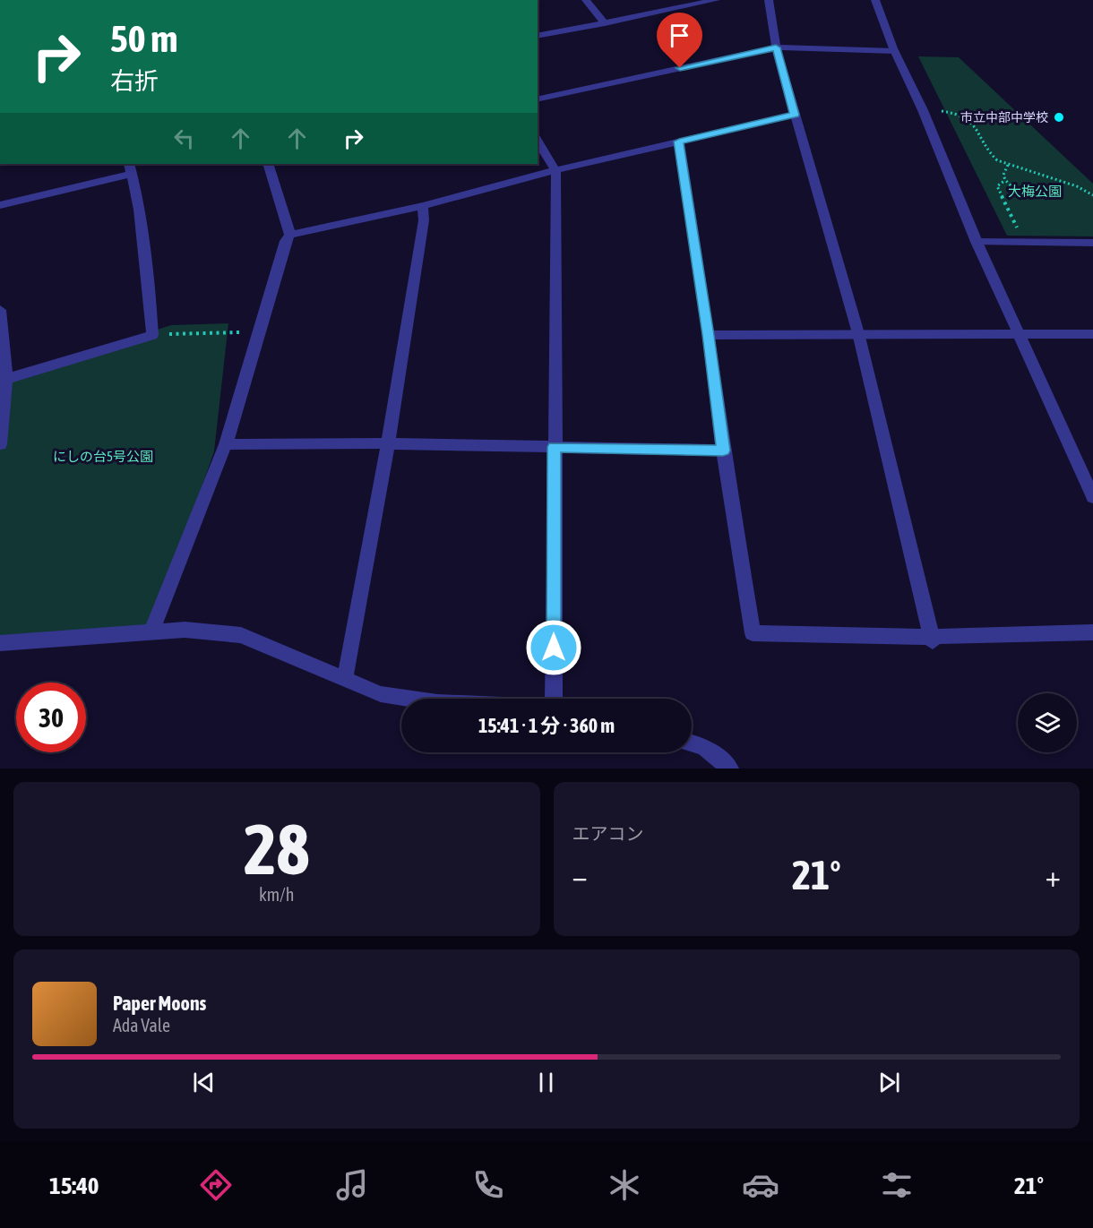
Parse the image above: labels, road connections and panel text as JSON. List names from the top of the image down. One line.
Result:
{"parks":["大梅公園","にしの台5号公園"],"places":["市立中部中学校"],"page":{"turn":["50 m","右折"],"limit":"30","trip":"15:41 · 1 分 · 360 m","tile":[["28","km/h"],"エアコン"],"heat":["−","21°","+"],"song":["Paper Moons","Ada Vale"],"tabs":["15:40","21°"]}}
